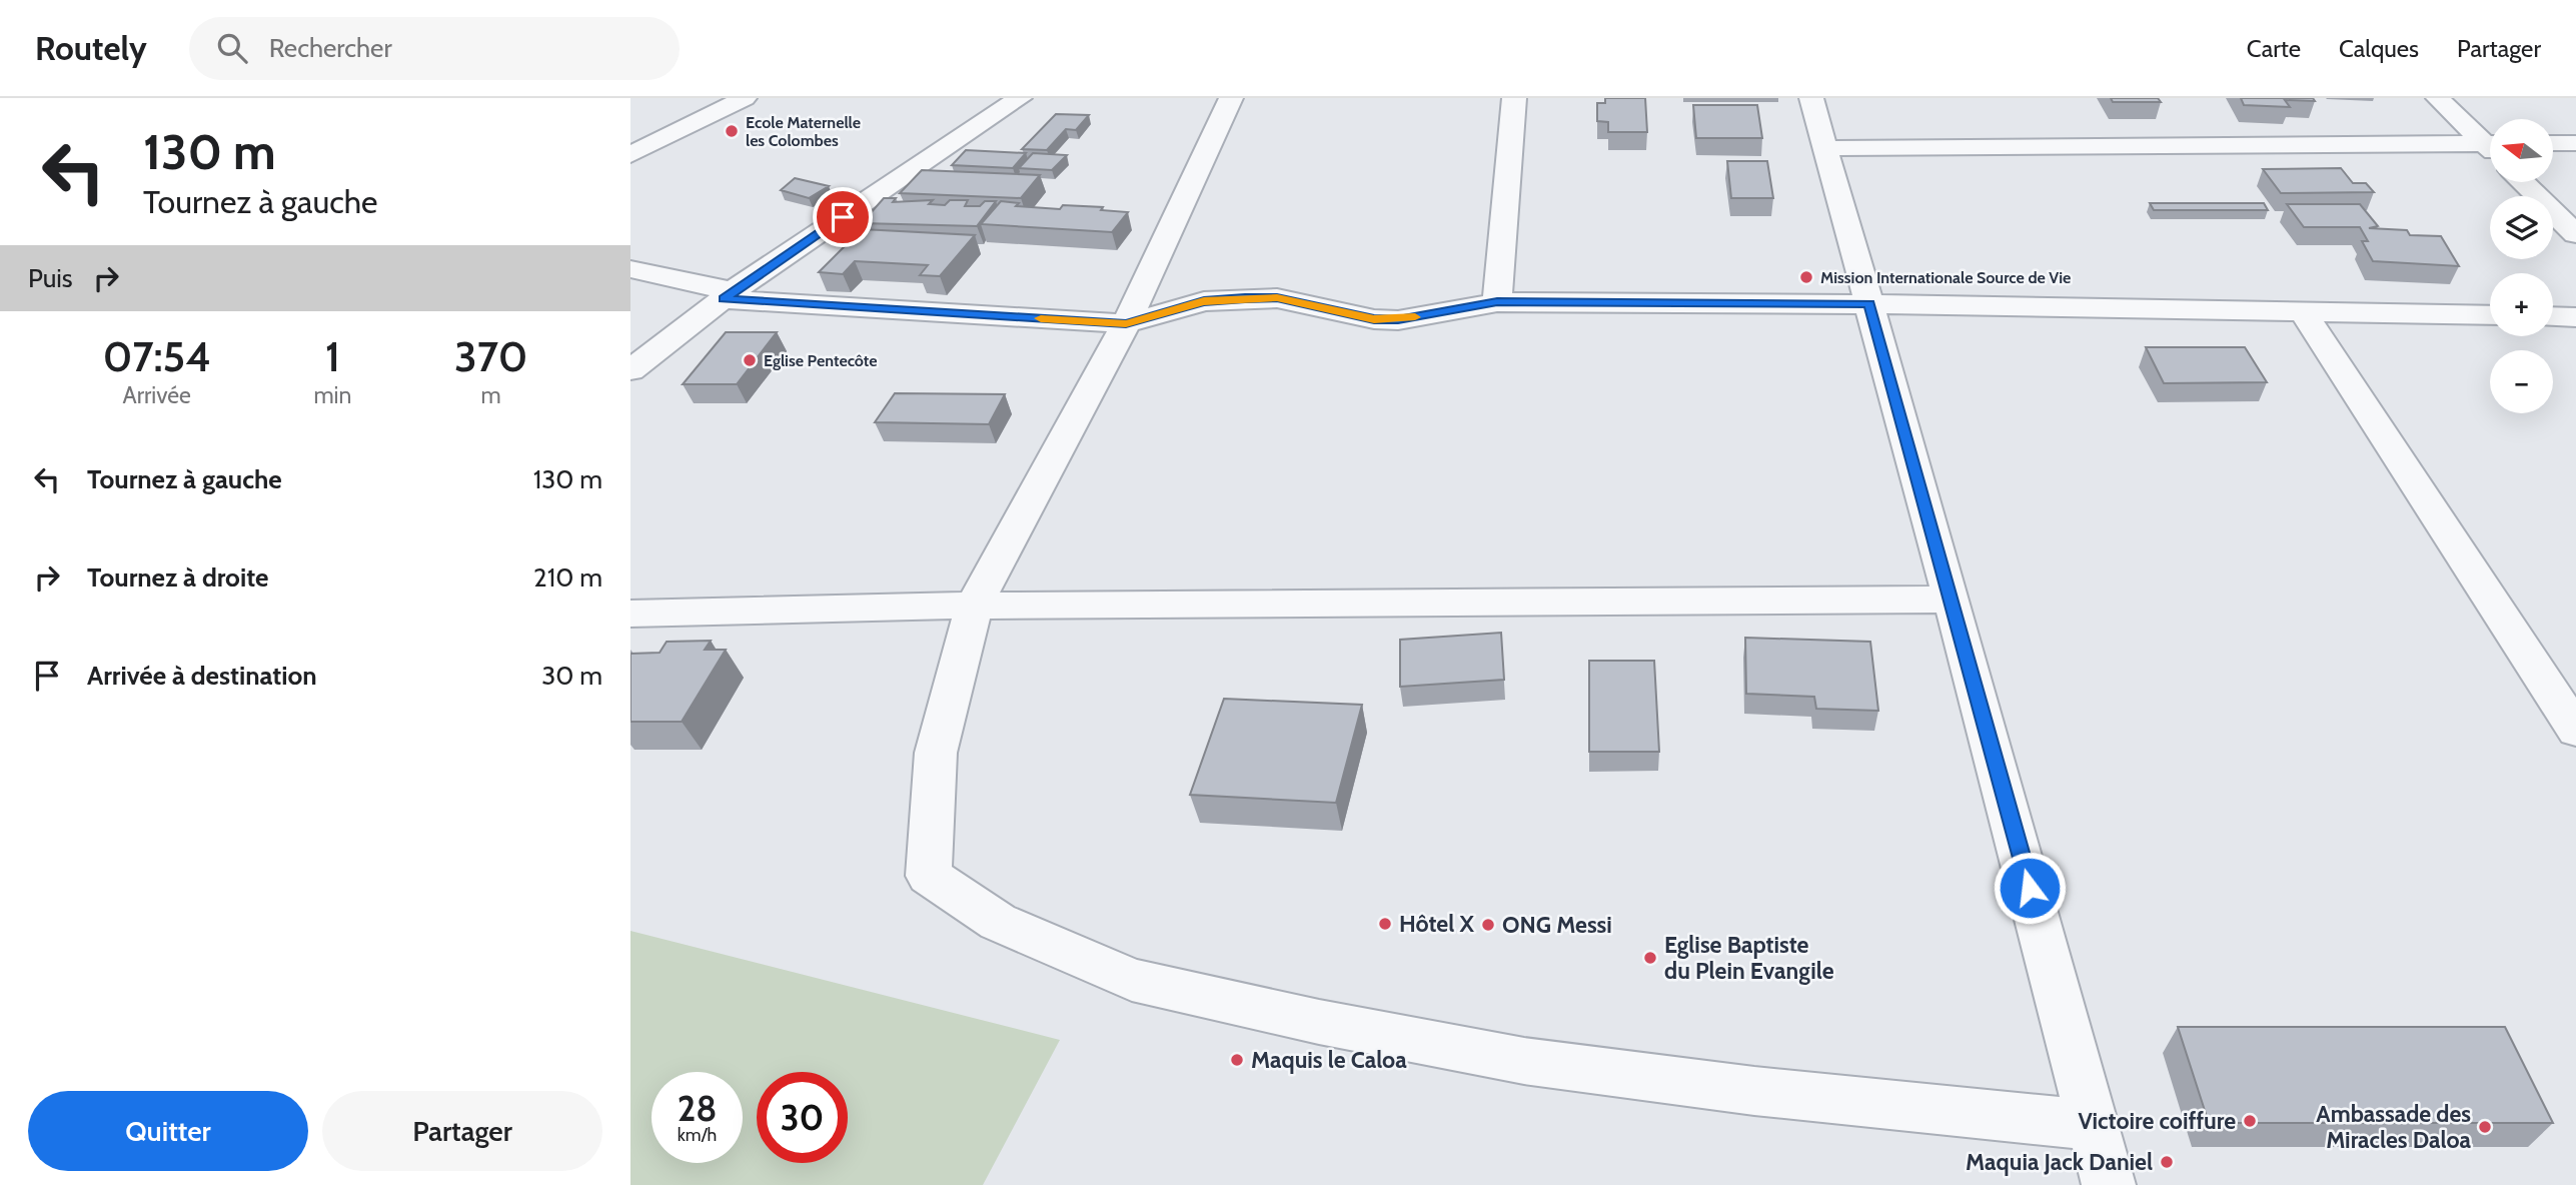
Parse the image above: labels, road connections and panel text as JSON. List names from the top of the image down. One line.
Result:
{"places":["Ecole Maternelle les Colombes","Mission Internationale Source de Vie","Eglise Pentecôte","Hôtel X","ONG Messi","Eglise Baptiste du Plein Evangile","Maquis le Caloa","Victoire coiffure","Ambassade des Miracles Daloa","Maquia Jack Daniel"],"north":"left","page":{"header":"Routely","search":"Rechercher","nav":["Carte","Calques","Partager"],"turn":["130 m","Tournez à gauche"],"map_buttons":["+","−"],"then":"Puis","eta":["07:54","Arrivée","1","min","370","m"],"list":[{"name":"Tournez à gauche","value":"130 m"},{"name":"Tournez à droite","value":"210 m"},{"name":"Arrivée à destination","value":"30 m"}],"speed":"28 km/h","limit":"30","buttons":["Quitter","Partager"]}}
